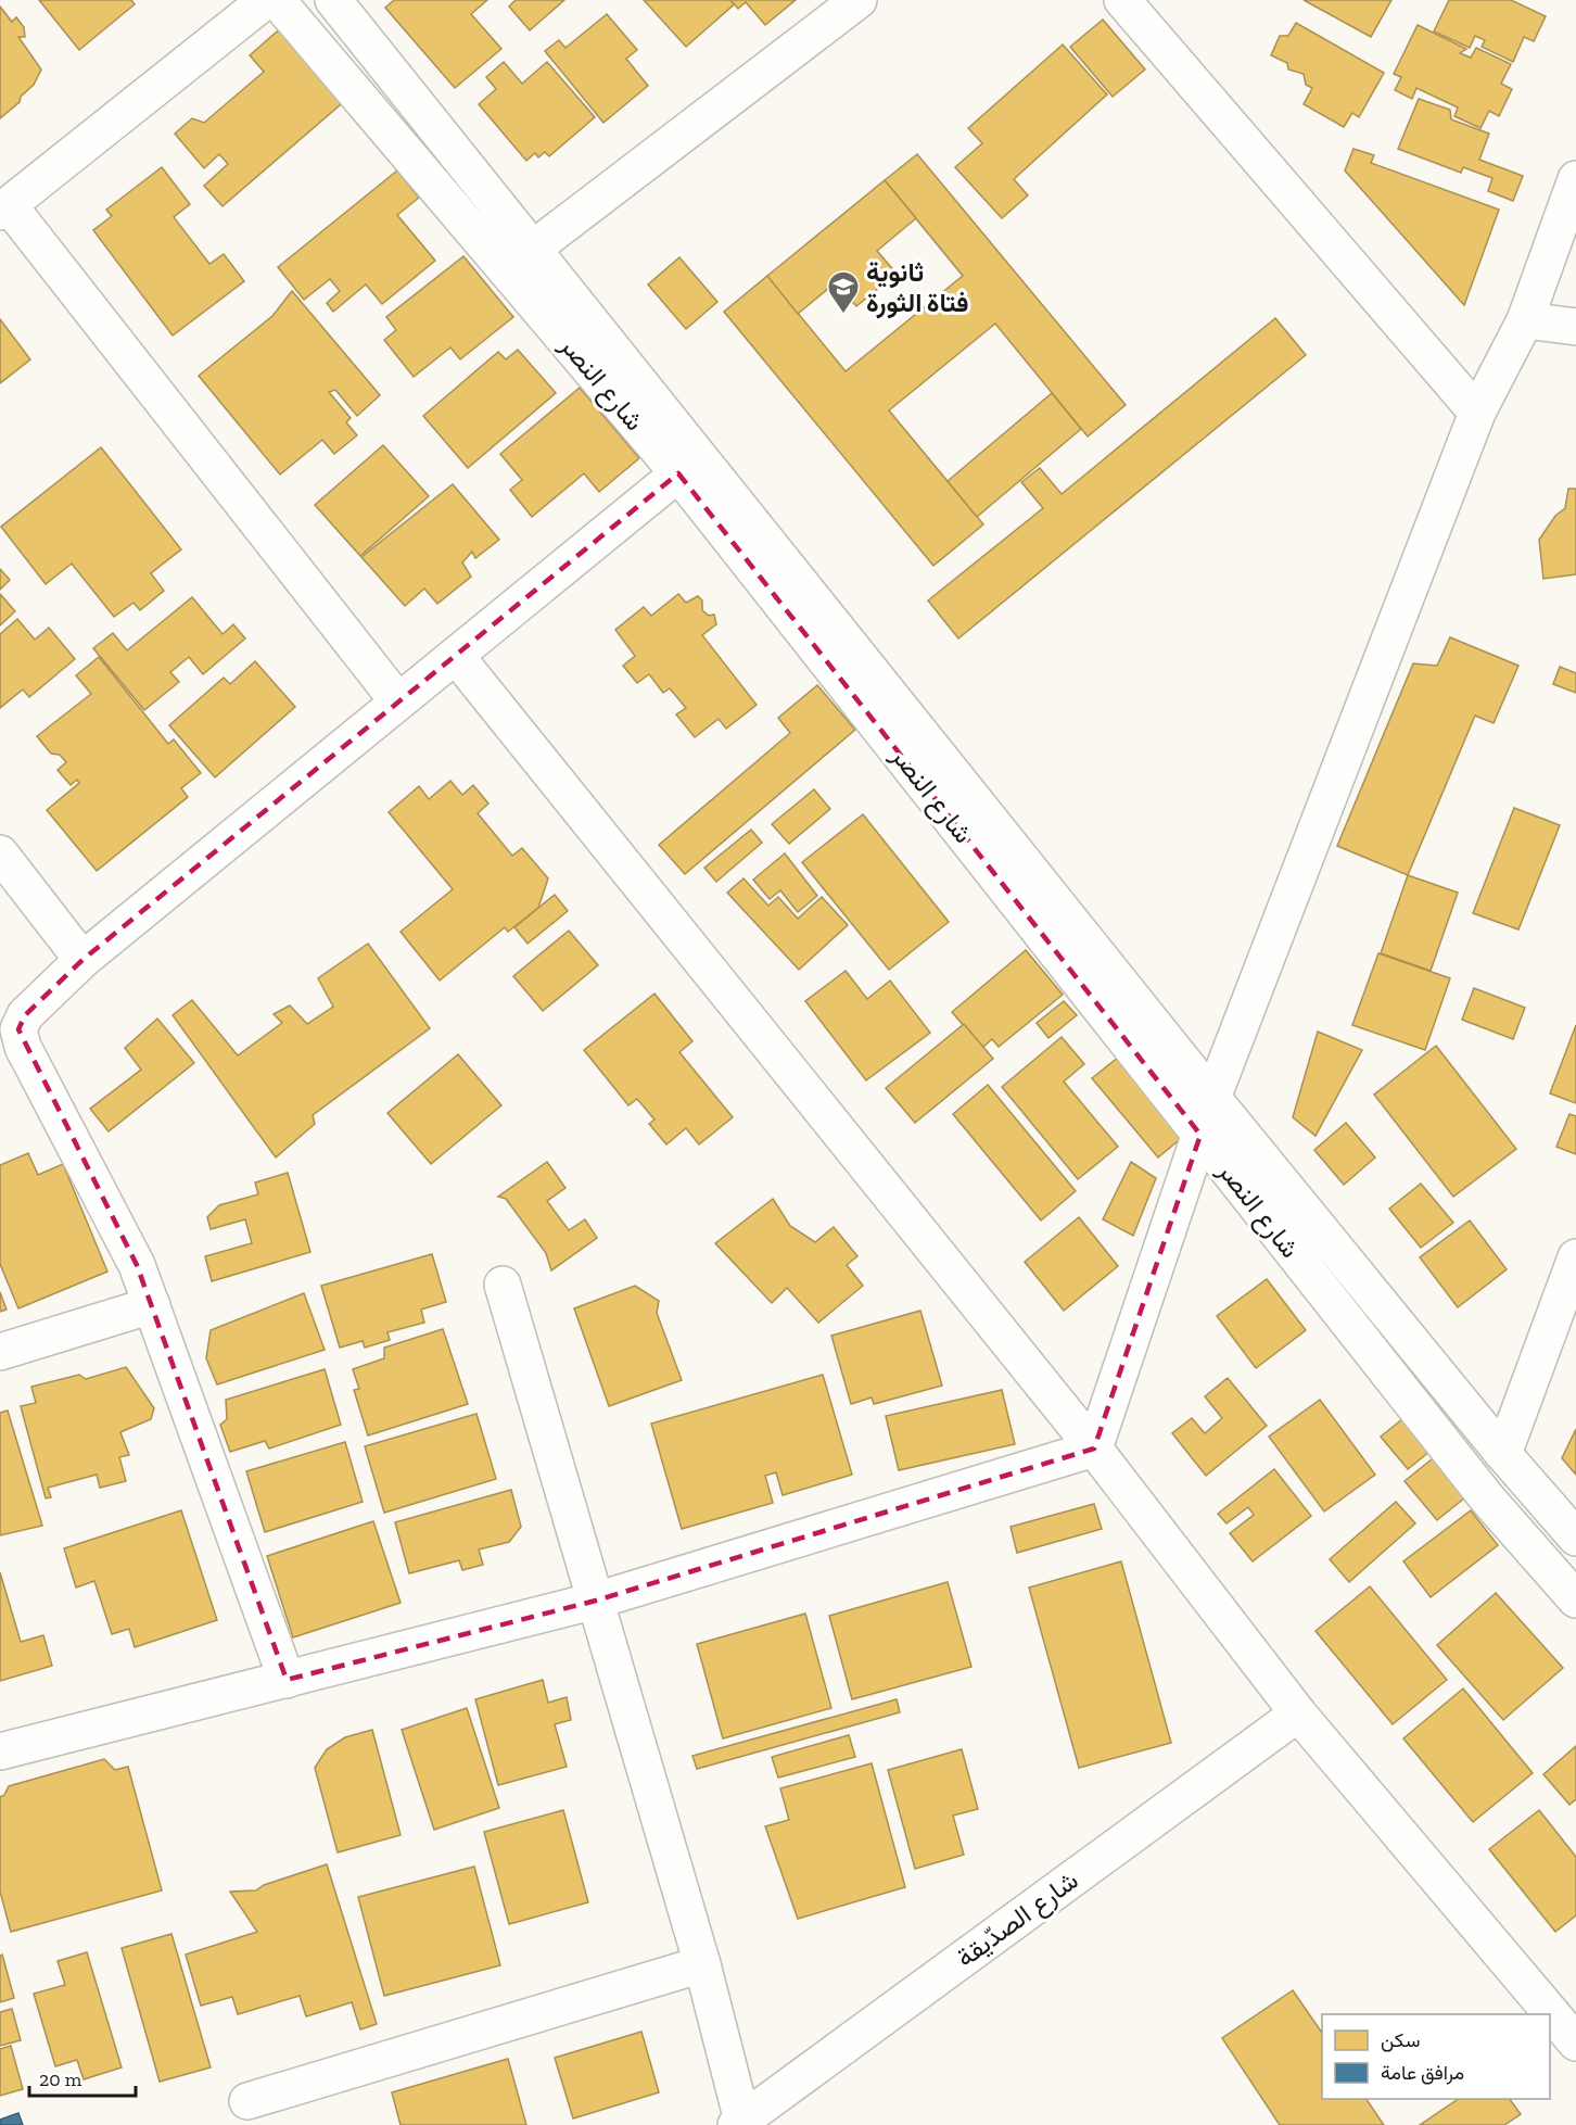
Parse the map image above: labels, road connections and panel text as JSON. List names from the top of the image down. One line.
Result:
{"streets":{"street":["شارع النصر","شارع الصدّيقة"]},"places":{"school or university":["ثانوية فتاة الثورة"]},"legend":["سكن","مرافق عامة"],"scale_bar":"20 m"}
